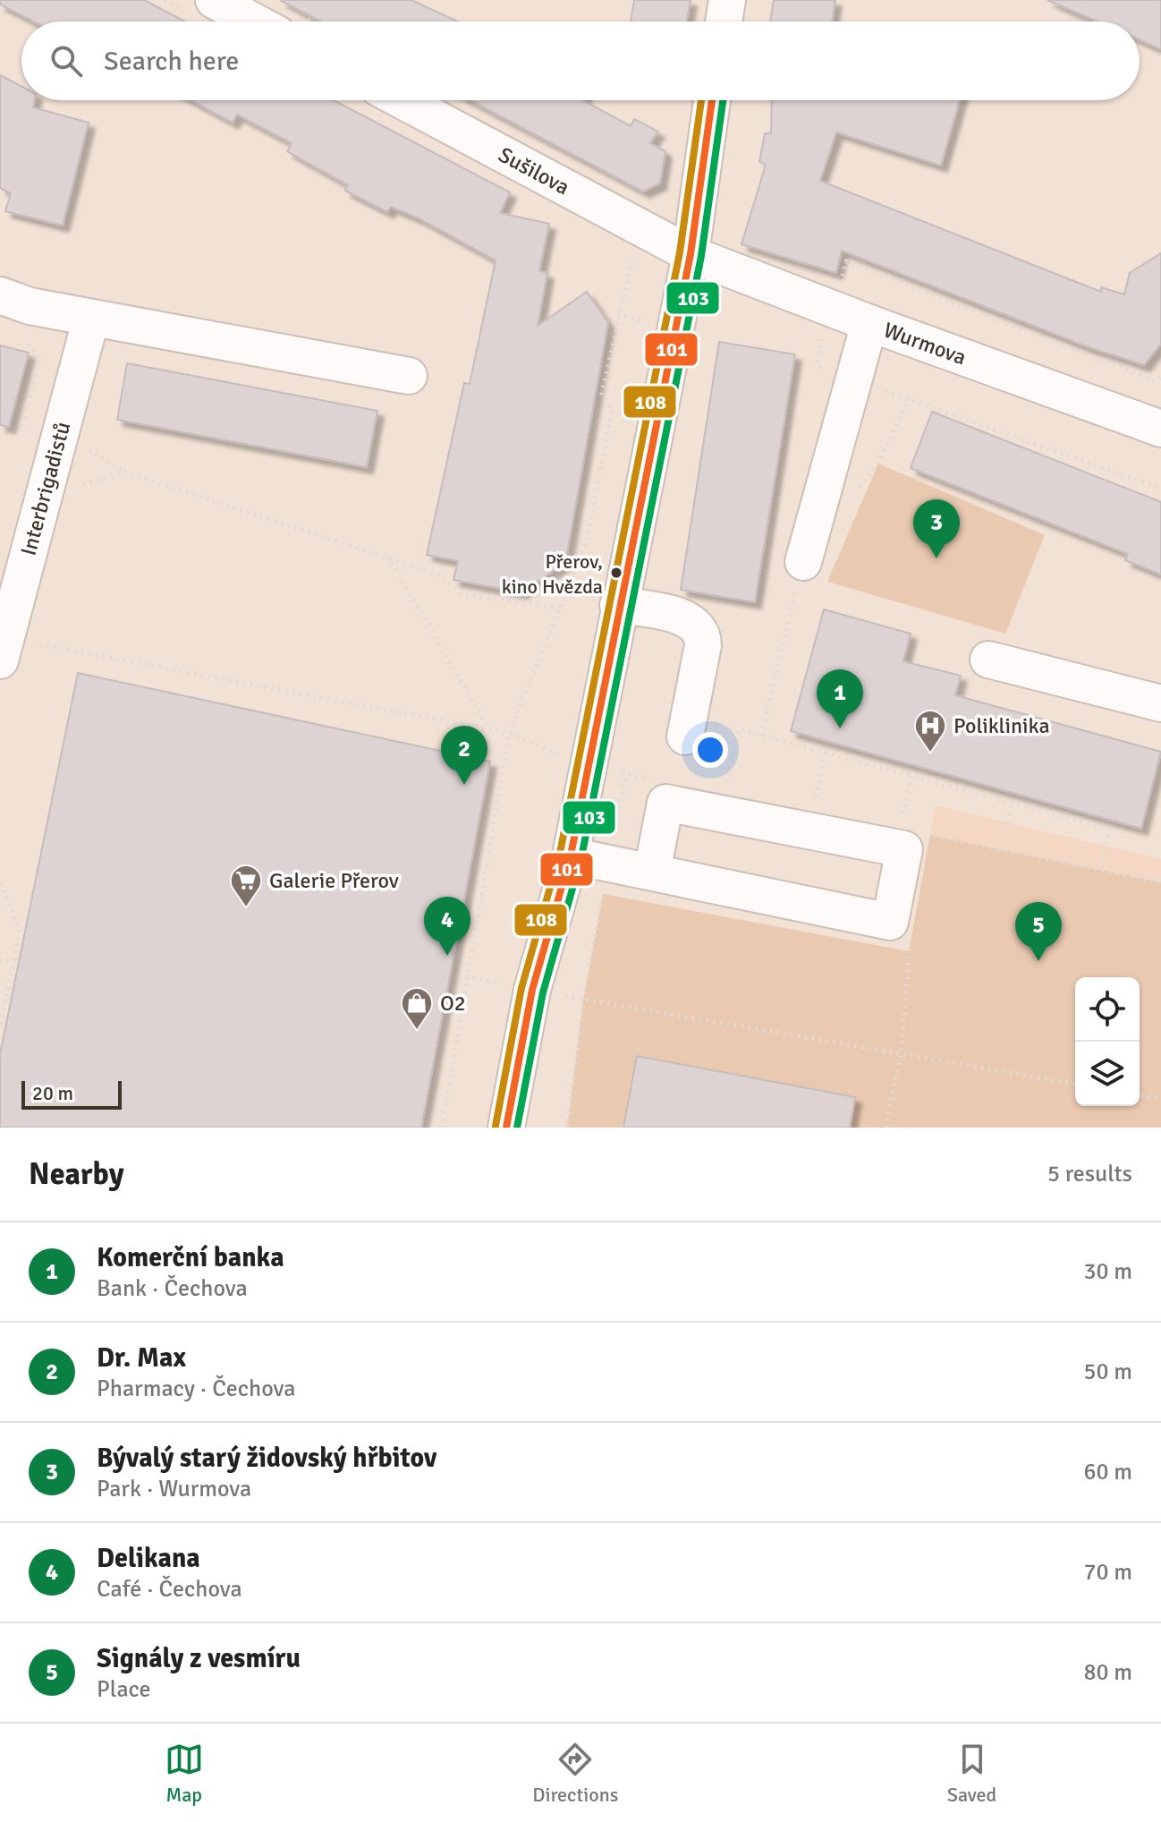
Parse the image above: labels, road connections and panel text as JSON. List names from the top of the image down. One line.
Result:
{"streets":{"street":["Sušilova","Wurmova","Interbrigadistů"]},"crossings":[["Sušilova","Wurmova"]],"places":{"other":["Přerov, kino Hvězda"],"hospital":["Poliklinika"],"supermarket":["Galerie Přerov"],"shop":["O2"]},"lines":["transit line 101","transit line 103","transit line 108"],"scale_bar":"20 m","page":{"search":"Search here","pins":["3","1","2","4","5"],"scale":"20 m","heading":["Nearby","5 results"],"list":[{"mark":"1","name":"Komerční banka","note":"Bank · Čechova","value":"30 m"},{"mark":"2","name":"Dr. Max","note":"Pharmacy · Čechova","value":"50 m"},{"mark":"3","name":"Bývalý starý židovský hřbitov","note":"Park · Wurmova","value":"60 m"},{"mark":"4","name":"Delikana","note":"Café · Čechova","value":"70 m"},{"mark":"5","name":"Signály z vesmíru","note":"Place","value":"80 m"}],"nav":["Map","Directions","Saved"]}}
